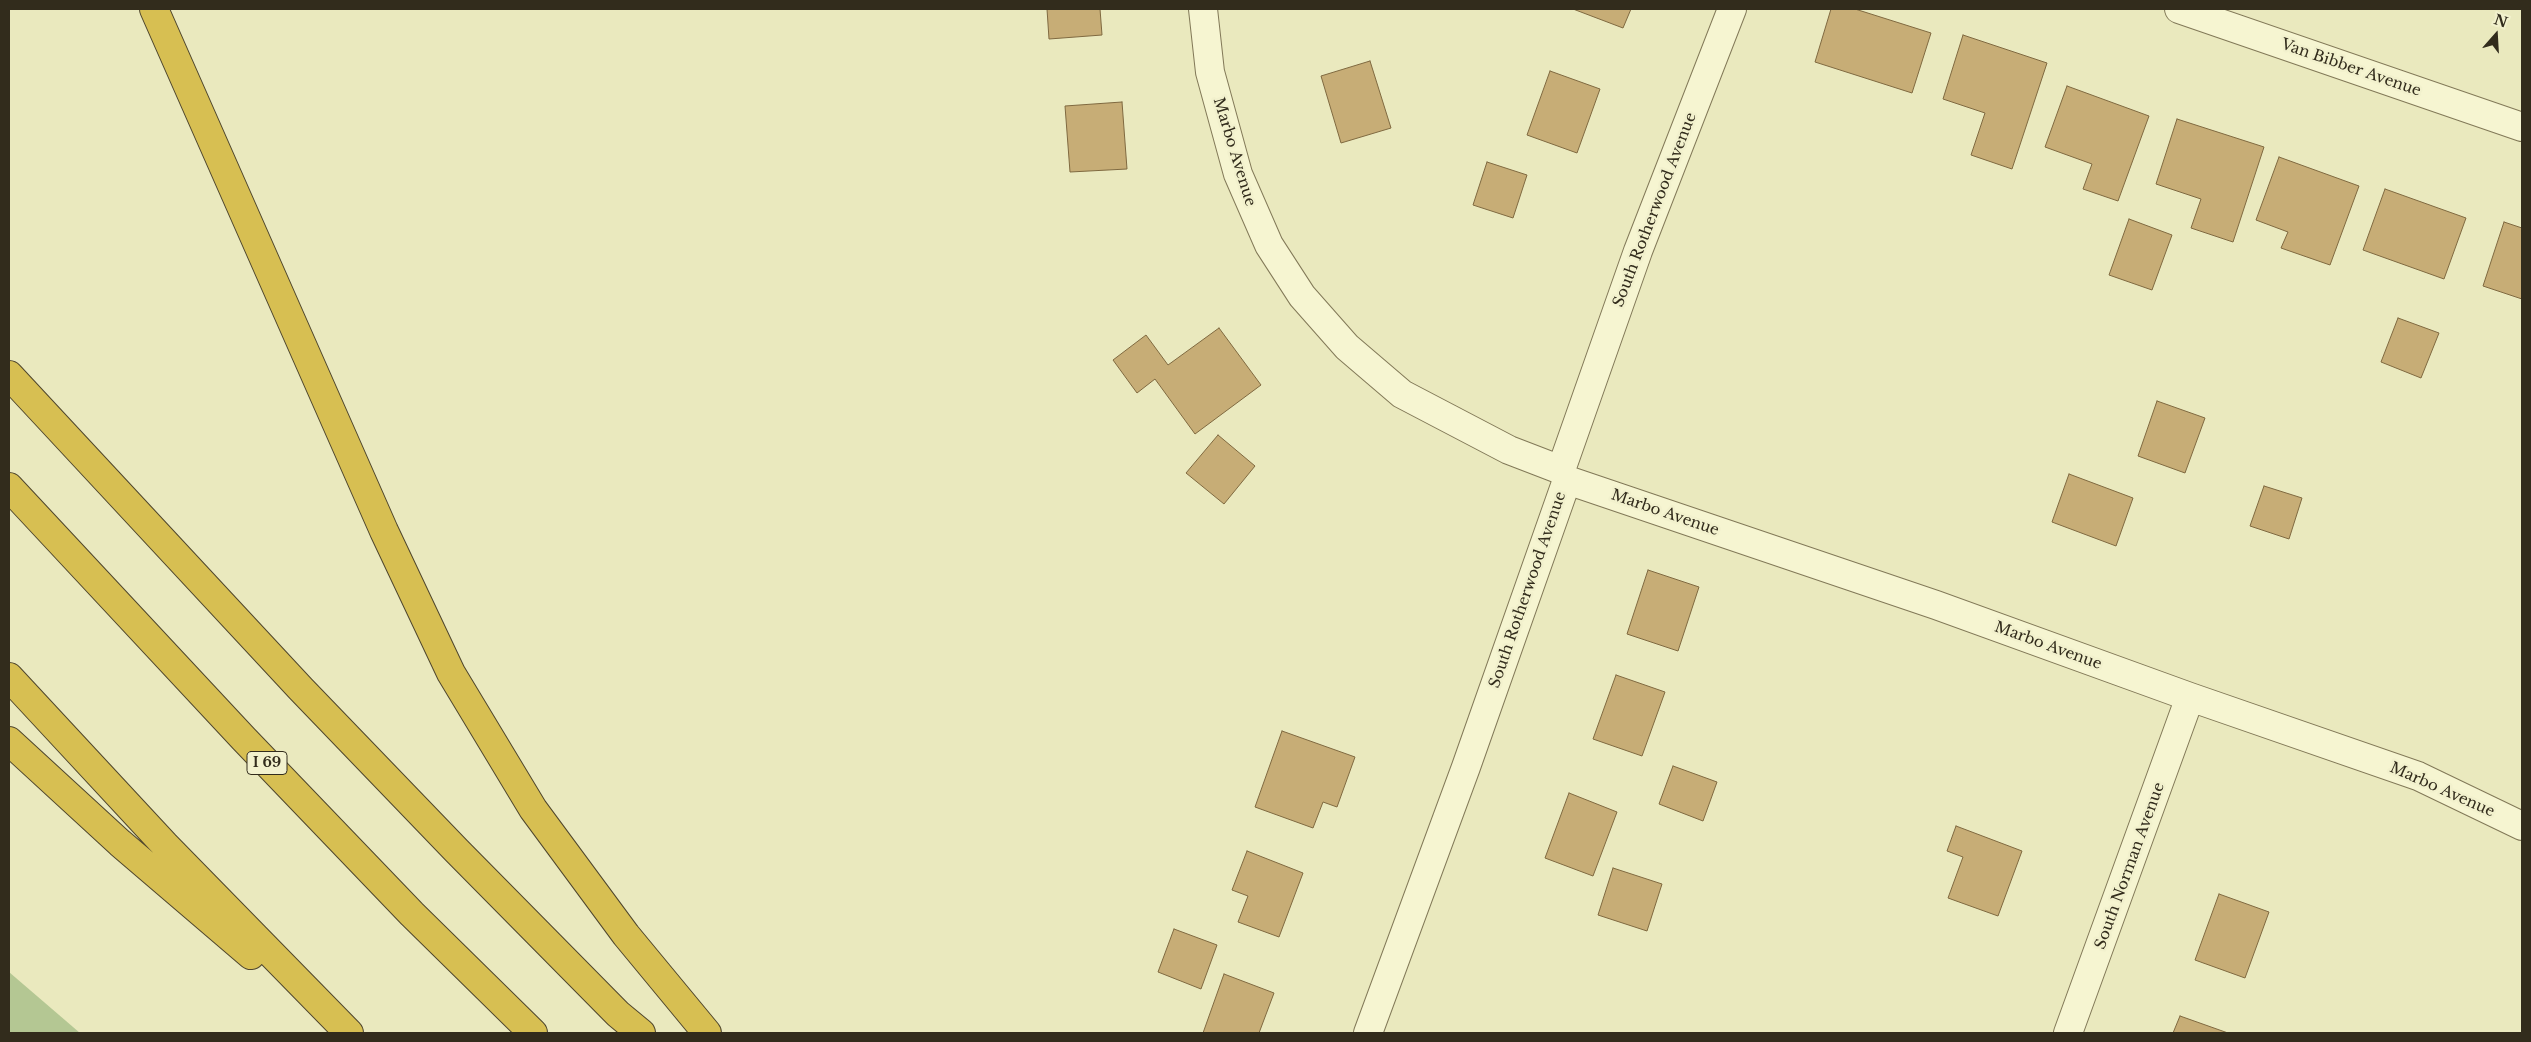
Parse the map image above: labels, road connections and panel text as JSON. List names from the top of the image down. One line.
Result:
{"streets":{"highway":["I 69"],"street":["Van Bibber Avenue","Marbo Avenue","South Rotherwood Avenue","South Norman Avenue"]},"crossings":[["Marbo Avenue","South Rotherwood Avenue"],["Marbo Avenue","South Norman Avenue"]],"north":"top"}
